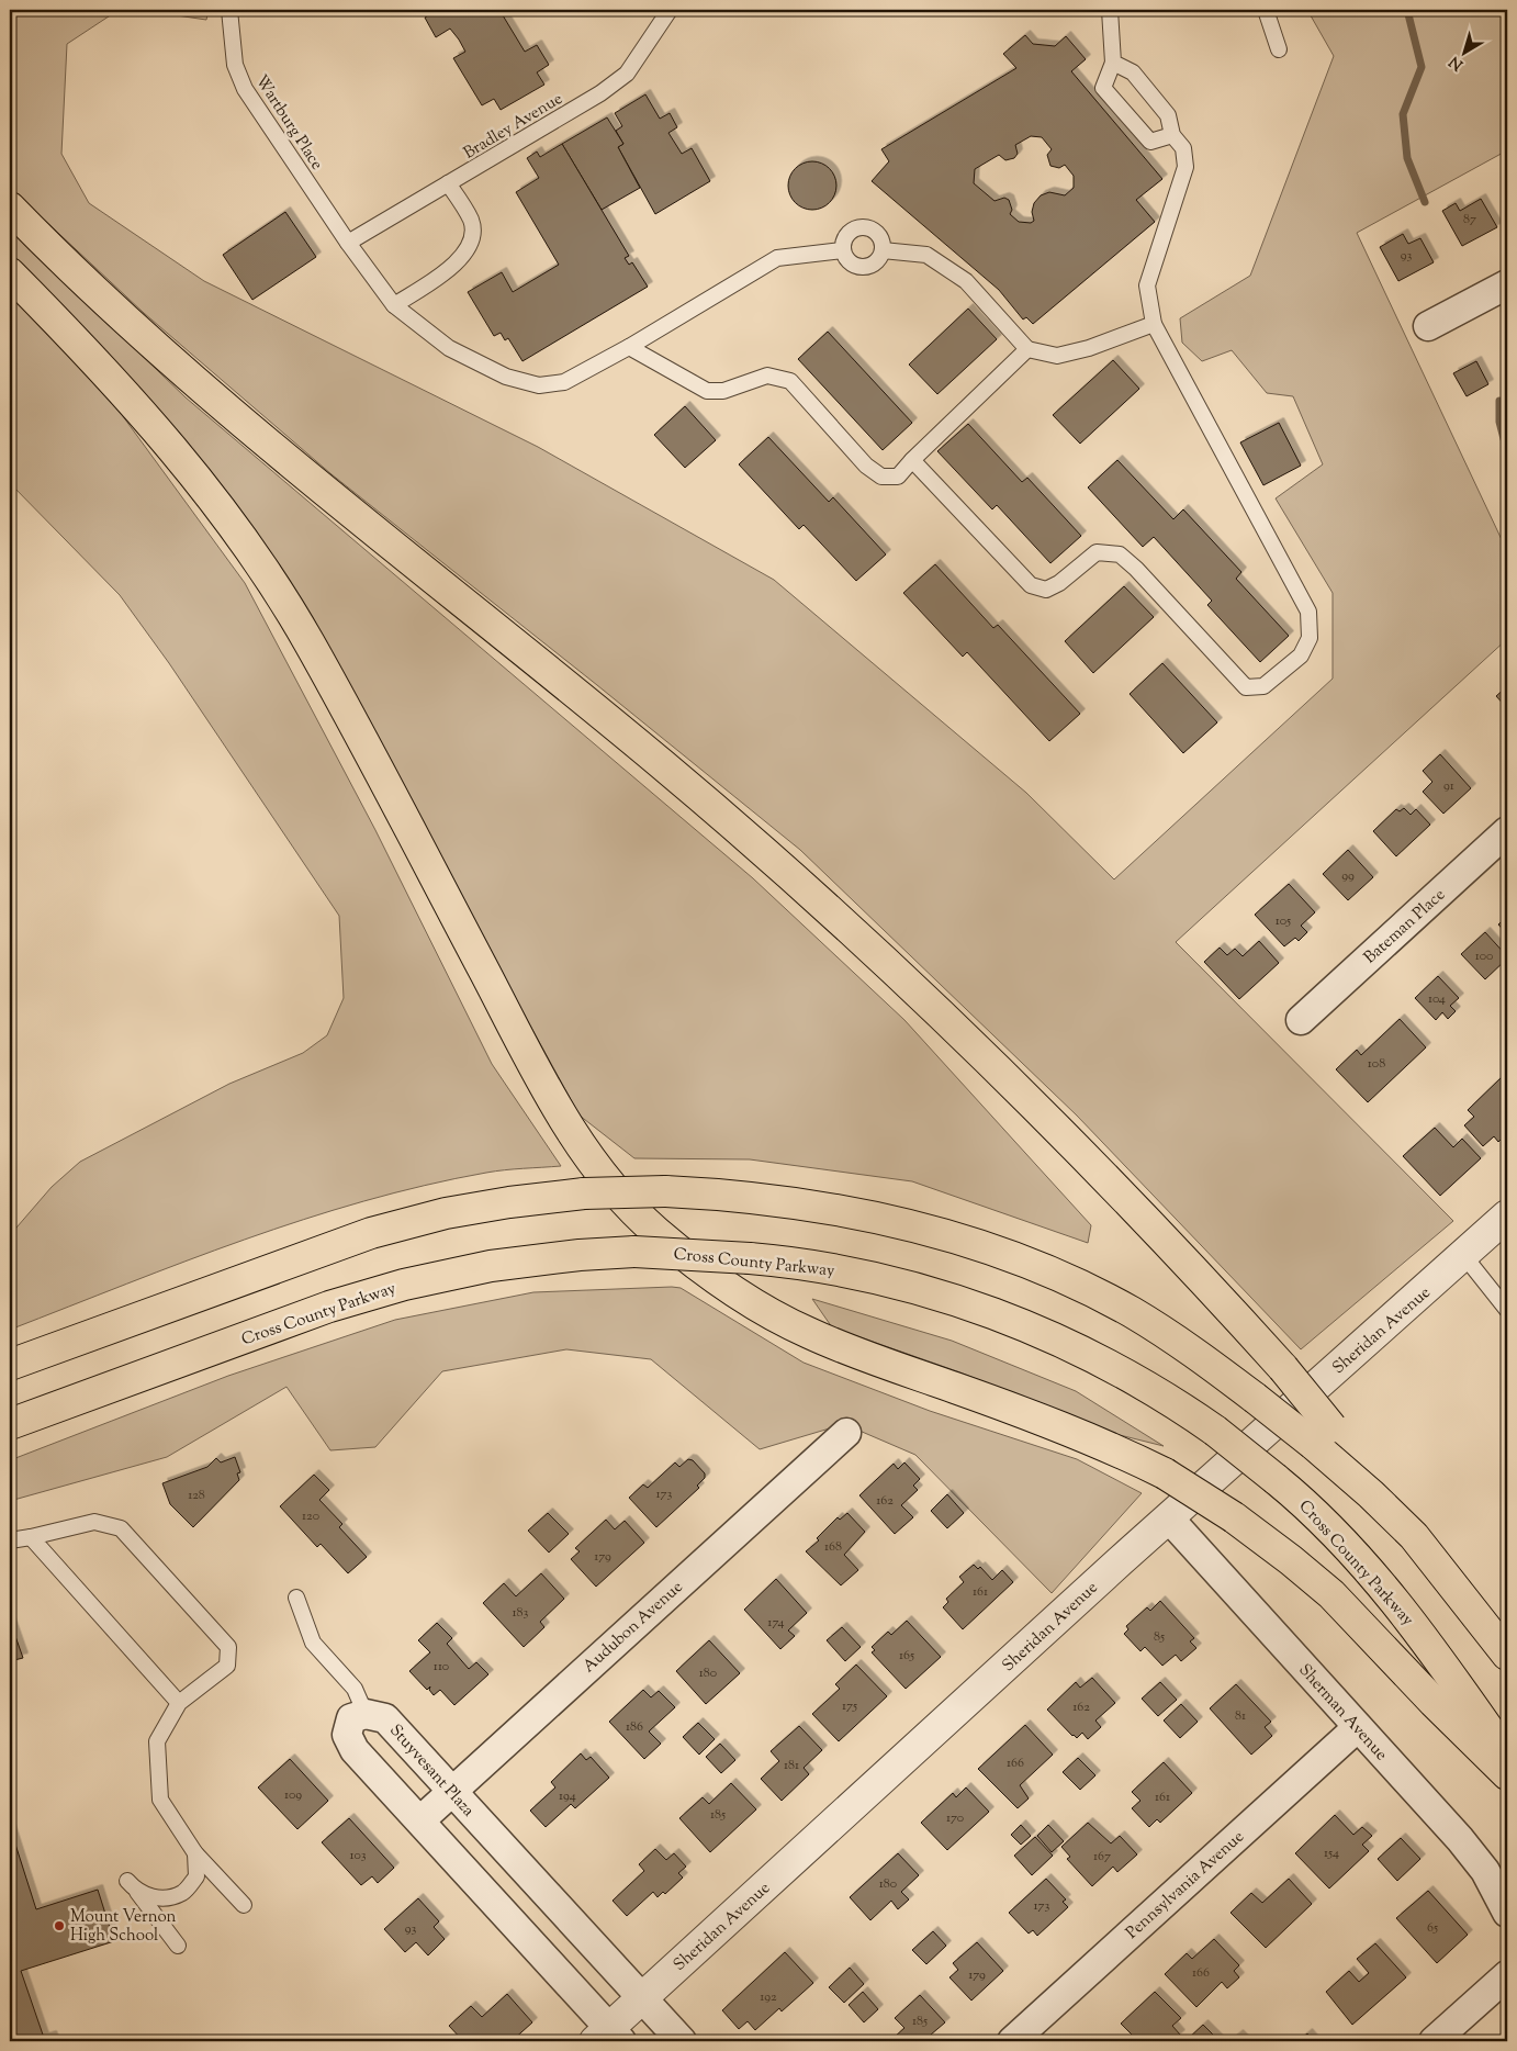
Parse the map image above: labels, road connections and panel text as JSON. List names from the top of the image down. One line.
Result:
{"streets":{"highway":["Cross County Parkway"],"street":["Bateman Place","Sheridan Avenue","Audubon Avenue","Sherman Avenue","Stuyvesant Plaza","Pennsylvania Avenue"],"lane":["Wartburg Place","Bradley Avenue"]},"crossings":[["Wartburg Place","Bradley Avenue"],["Sheridan Avenue","Sherman Avenue"],["Sheridan Avenue","Stuyvesant Plaza"],["Audubon Avenue","Stuyvesant Plaza"],["Sherman Avenue","Pennsylvania Avenue"]],"places":["Mount Vernon High School"],"house_numbers":["87","93","91","99","105","100","104","108","173","128","162","120","168","179","161","183","174","85","165","110","180","175","162","81","186","166","181","109","194","161","185","170","154","103","167","180","173","65","93","166","179","192","185"],"north":"bottom left"}
